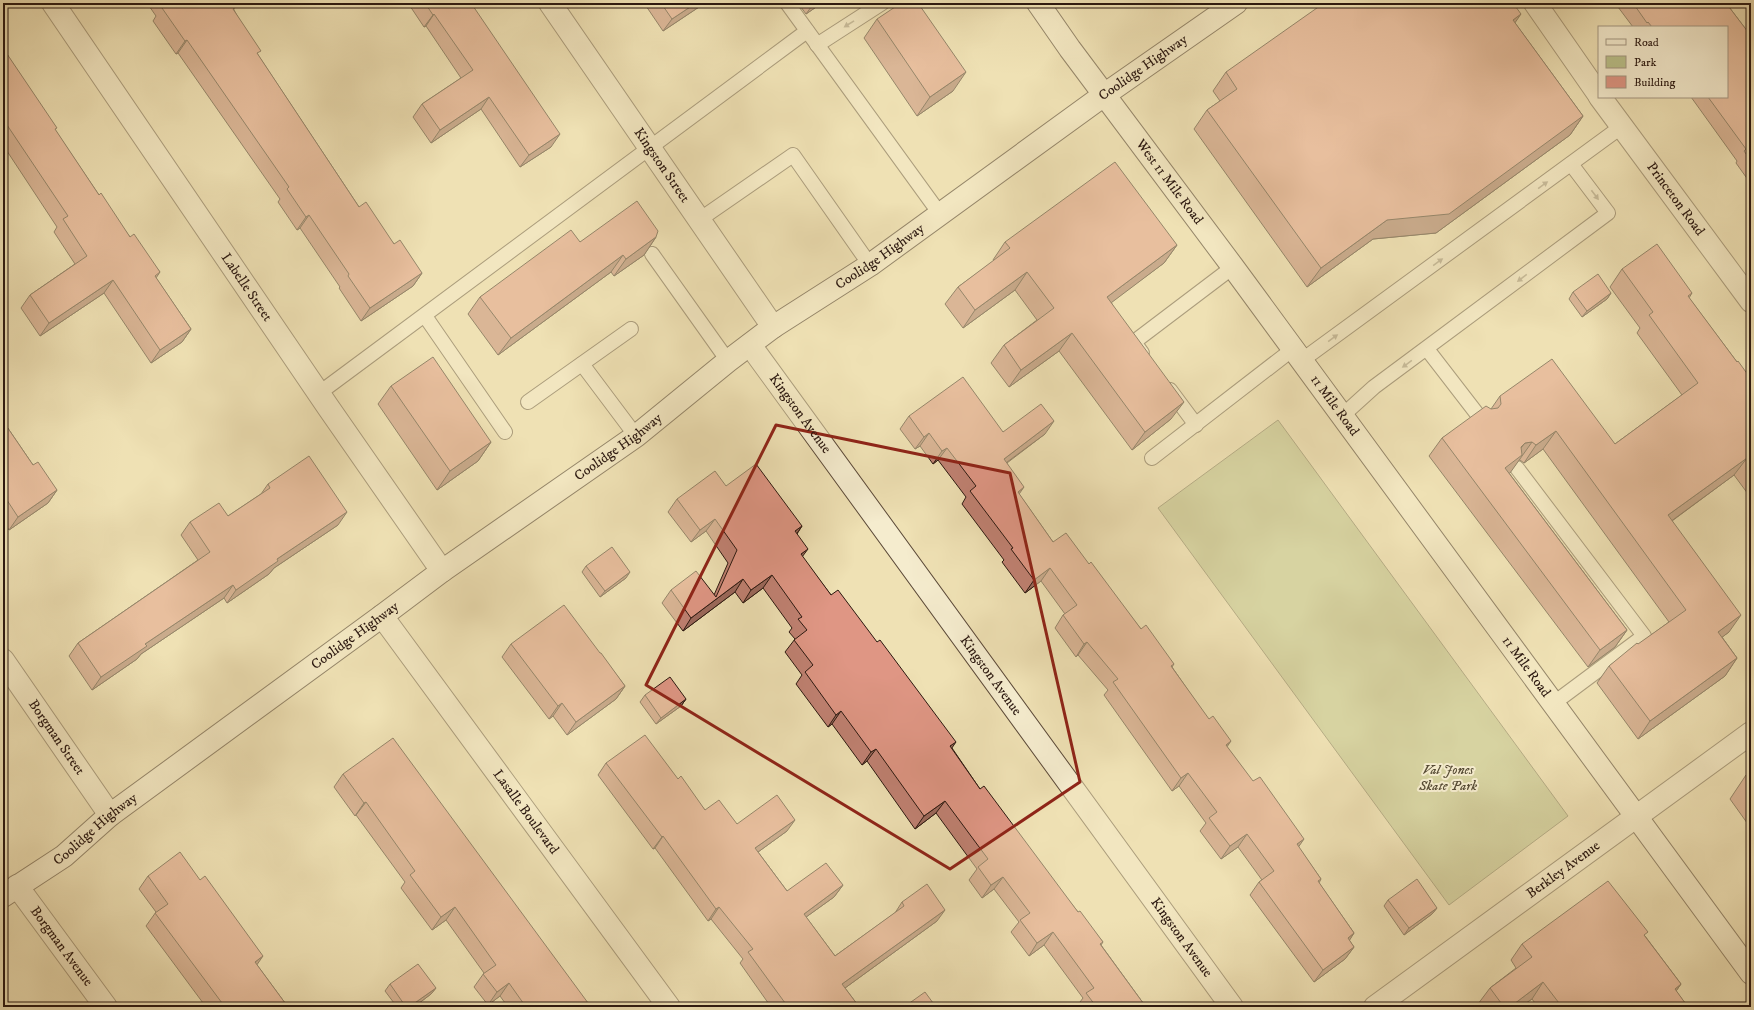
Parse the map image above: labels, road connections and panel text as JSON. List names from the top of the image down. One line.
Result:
{"streets":{"street":["Coolidge Highway","Kingston Street","West 11 Mile Road","Princeton Road","Labelle Street","11 Mile Road","Kingston Avenue","Borgman Street","Lasalle Boulevard","Berkley Avenue","Borgman Avenue"]},"crossings":[["Coolidge Highway","Kingston Street"],["Coolidge Highway","West 11 Mile Road"],["Coolidge Highway","Labelle Street"],["Coolidge Highway","Kingston Avenue"],["Coolidge Highway","Borgman Street"],["Coolidge Highway","Lasalle Boulevard"],["Coolidge Highway","Borgman Avenue"],["West 11 Mile Road","11 Mile Road"],["11 Mile Road","Berkley Avenue"]],"parks":["Val Jones Skate Park"],"legend":["Road","Park","Building"]}
